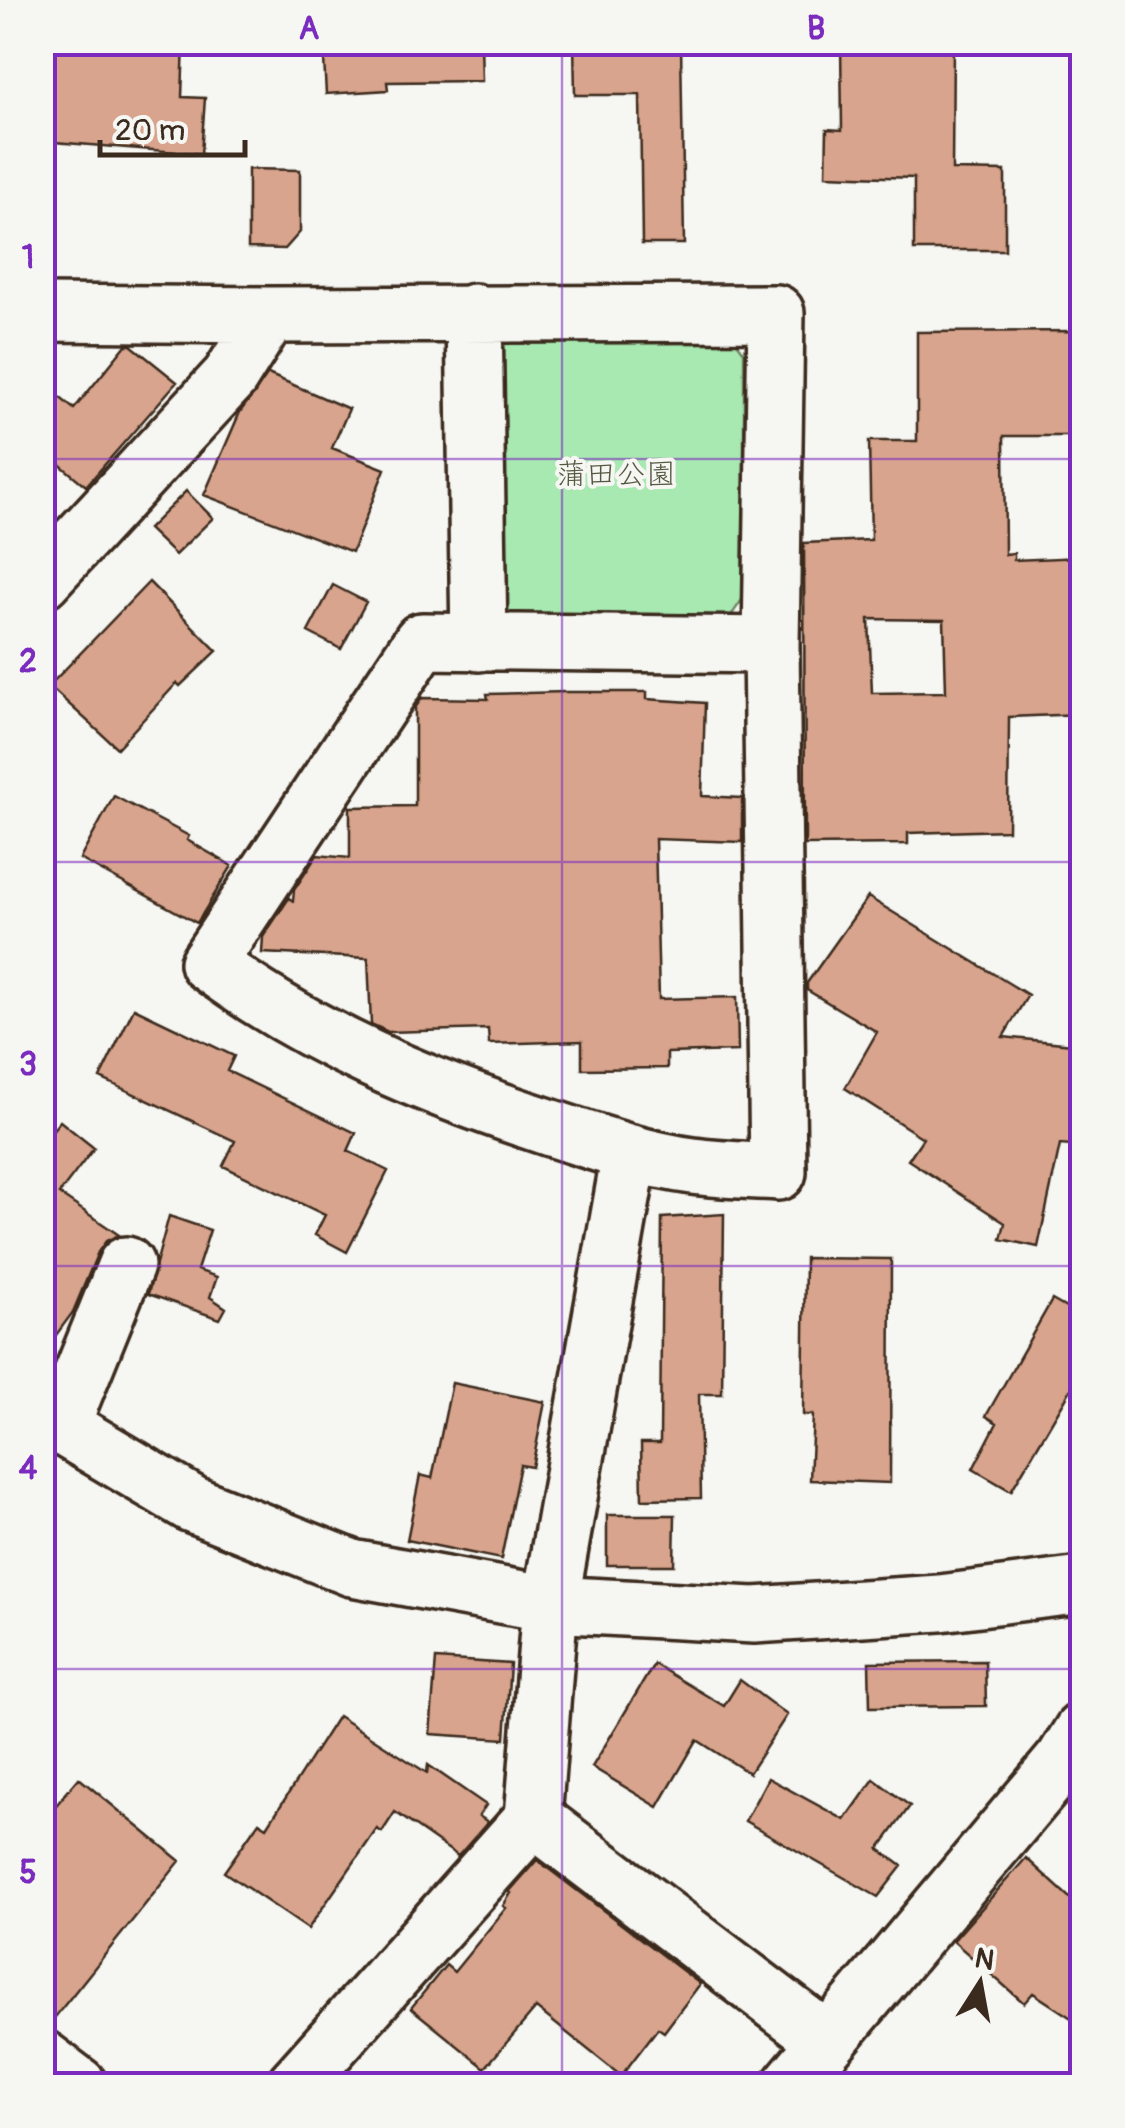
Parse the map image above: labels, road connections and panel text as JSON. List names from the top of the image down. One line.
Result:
{"parks":["蒲田公園"],"scale_bar":"20 m","north":"top","grid":{"columns":["A","B"],"rows":["1","2","3","4","5"]}}
